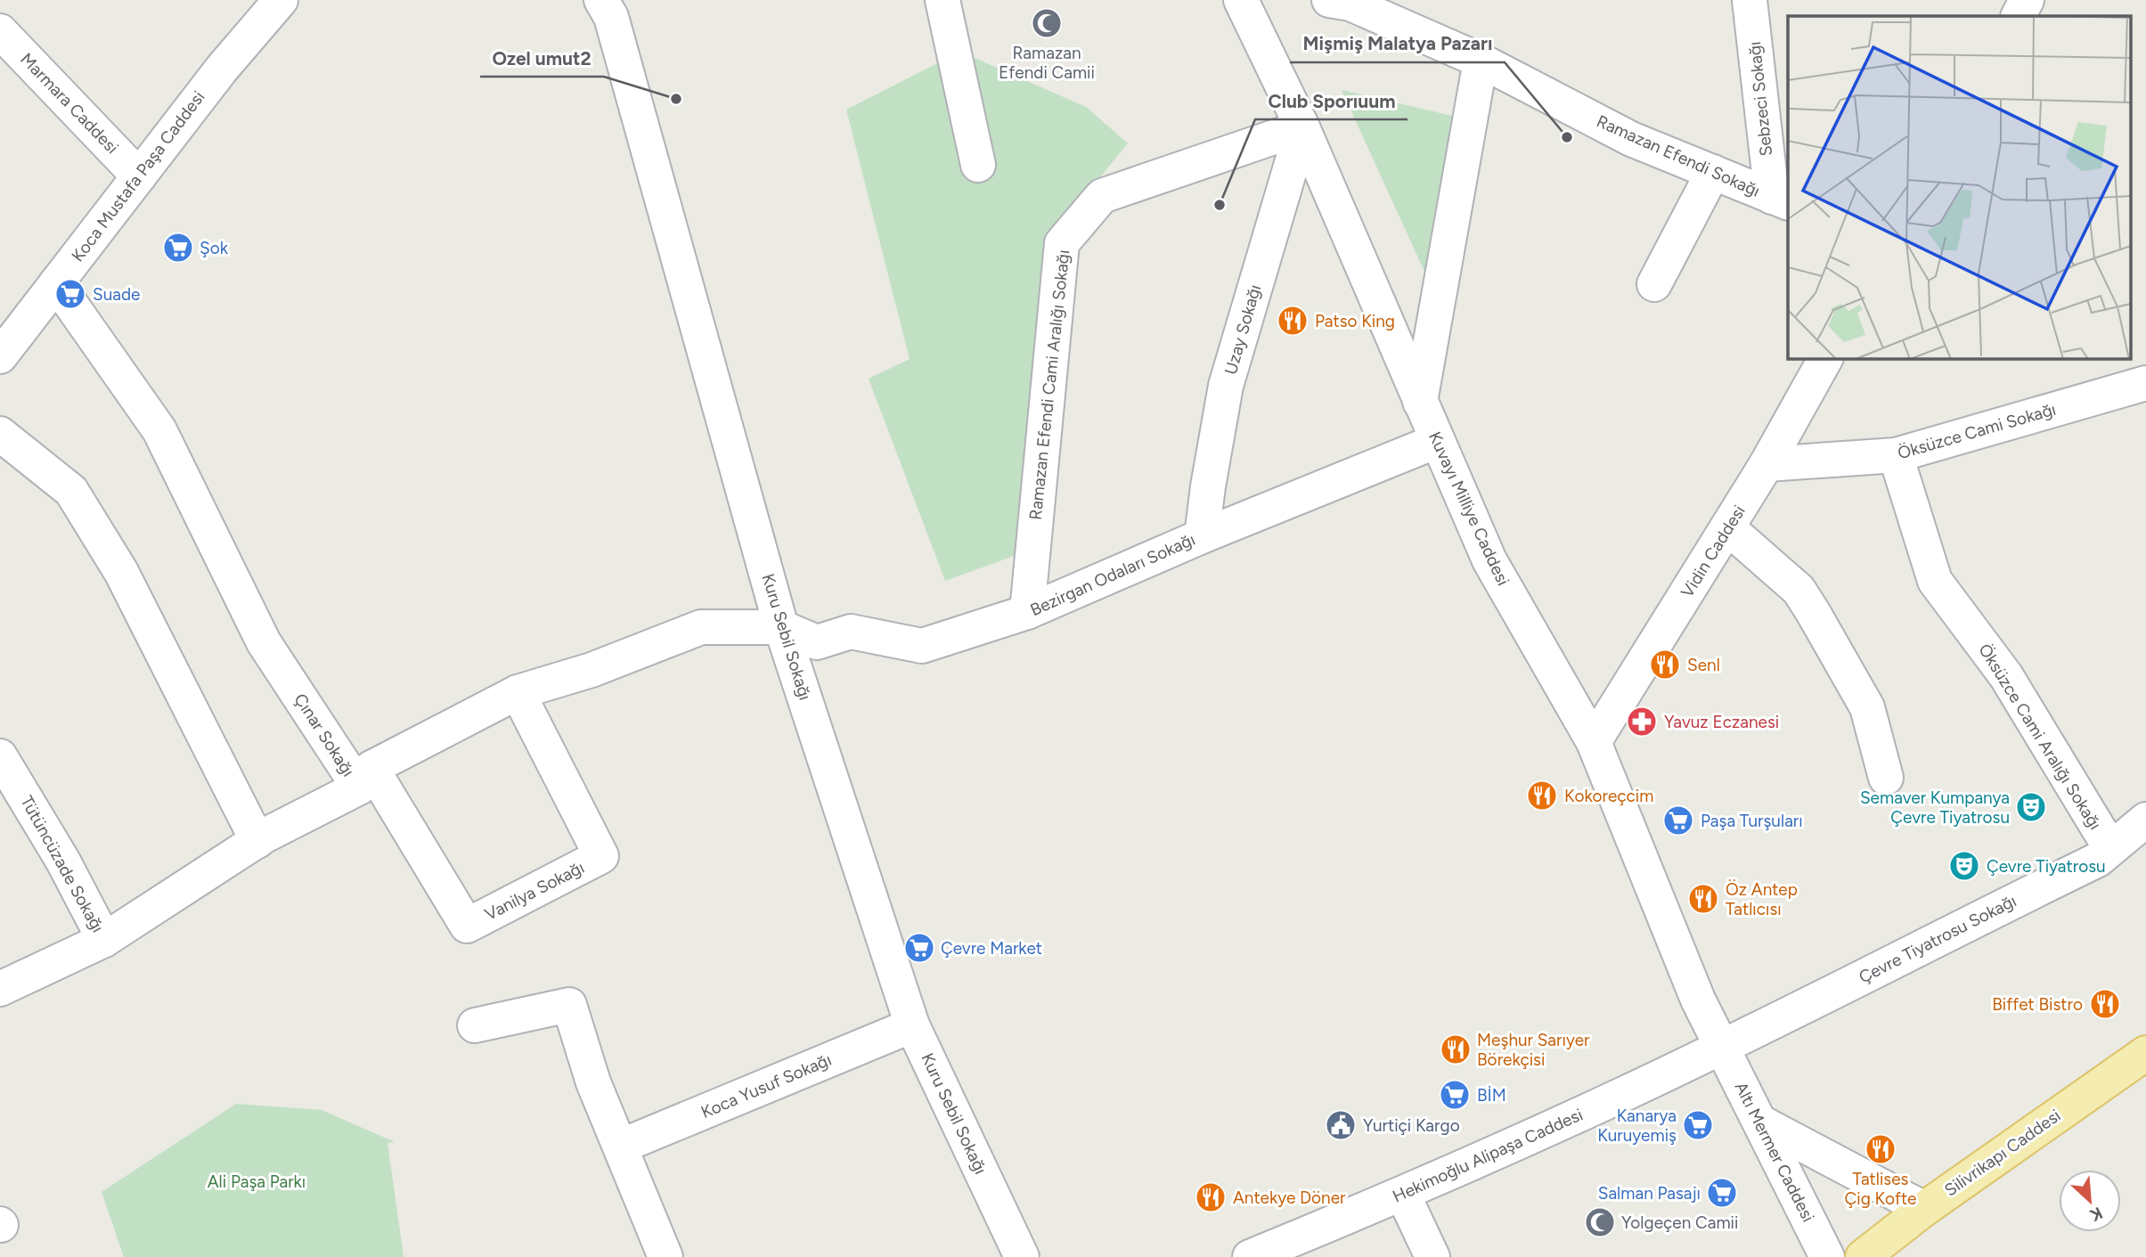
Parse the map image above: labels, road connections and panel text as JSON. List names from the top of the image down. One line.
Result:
{"streets":{"main road":["Silivrikapı Caddesi"],"street":["Sebzeci Sokağı","Marmara Caddesi","Ramazan Efendi Sokağı","Koca Mustafa Paşa Caddesi","Uzay Sokağı","Ramazan Efendi Cami Aralığı Sokağı","Öksüzce Cami Sokağı","Kuvayı Milliye Caddesi","Vidin Caddesi","Bezirgan Odaları Sokağı","Kuru Sebil Sokağı","Çınar Sokağı","Öksüzce Cami Aralığı Sokağı","Tütüncüzade Sokağı","Vanilya Sokağı","Çevre Tiyatrosu Sokağı","Koca Yusuf Sokağı","Altı Mermer Caddesi","Hekimoğlu Alipaşa Caddesi"]},"crossings":[["Sebzeci Sokağı","Ramazan Efendi Sokağı"],["Marmara Caddesi","Koca Mustafa Paşa Caddesi"],["Koca Mustafa Paşa Caddesi","Çınar Sokağı"],["Uzay Sokağı","Ramazan Efendi Cami Aralığı Sokağı"],["Uzay Sokağı","Kuvayı Milliye Caddesi"],["Uzay Sokağı","Bezirgan Odaları Sokağı"],["Ramazan Efendi Cami Aralığı Sokağı","Kuvayı Milliye Caddesi"],["Ramazan Efendi Cami Aralığı Sokağı","Bezirgan Odaları Sokağı"],["Öksüzce Cami Sokağı","Vidin Caddesi"],["Öksüzce Cami Sokağı","Öksüzce Cami Aralığı Sokağı"],["Kuvayı Milliye Caddesi","Vidin Caddesi"],["Kuvayı Milliye Caddesi","Bezirgan Odaları Sokağı"],["Kuvayı Milliye Caddesi","Çevre Tiyatrosu Sokağı"],["Kuvayı Milliye Caddesi","Altı Mermer Caddesi"],["Kuvayı Milliye Caddesi","Hekimoğlu Alipaşa Caddesi"],["Bezirgan Odaları Sokağı","Kuru Sebil Sokağı"],["Bezirgan Odaları Sokağı","Çınar Sokağı"],["Kuru Sebil Sokağı","Çınar Sokağı"],["Kuru Sebil Sokağı","Koca Yusuf Sokağı"],["Çınar Sokağı","Vanilya Sokağı"],["Öksüzce Cami Aralığı Sokağı","Çevre Tiyatrosu Sokağı"],["Çevre Tiyatrosu Sokağı","Altı Mermer Caddesi"],["Çevre Tiyatrosu Sokağı","Hekimoğlu Alipaşa Caddesi"],["Altı Mermer Caddesi","Hekimoğlu Alipaşa Caddesi"]],"parks":["Ali Paşa Parkı"],"places":{"mosque":["Ramazan Efendi Camii","Yolgeçen Camii"],"other":["Ozel umut2","Mişmiş Malatya Pazarı","Club Sporıuum"],"supermarket":["Şok","Suade","Paşa Turşuları","Çevre Market","BİM","Kanarya Kuruyemiş","Salman Pasajı"],"restaurant":["Patso King","Senl","Kokoreçcim","Öz Antep Tatlıcısı","Biffet Bistro","Meşhur Sarıyer Börekçisi","Tatlises Çig Kofte","Antekye Döner"],"pharmacy":["Yavuz Eczanesi"],"theatre":["Semaver Kumpanya Çevre Tiyatrosu","Çevre Tiyatrosu"],"public building":["Yurtiçi Kargo"]},"north":"bottom right"}
